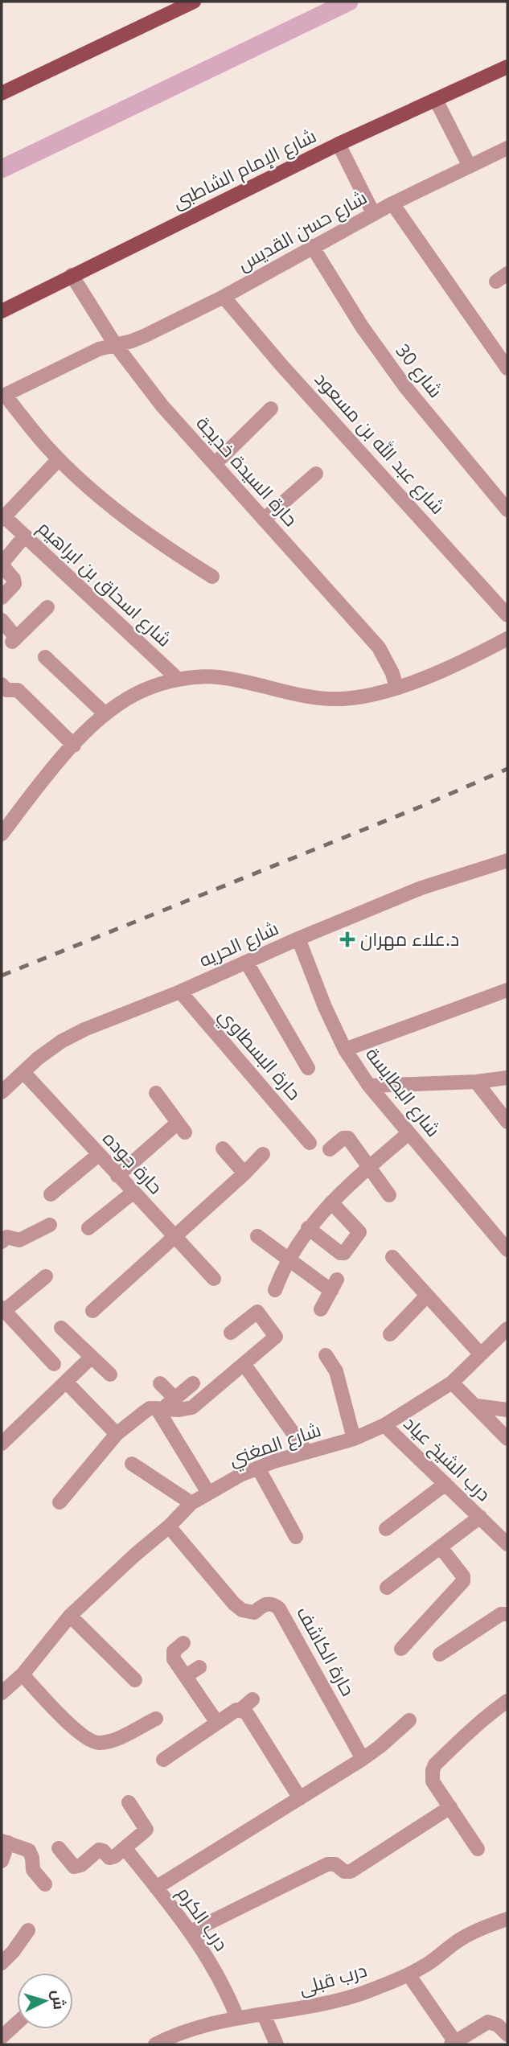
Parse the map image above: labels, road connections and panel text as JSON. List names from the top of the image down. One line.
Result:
{"streets":{"main road":["شارع الإمام الشاطبى"],"street":["شارع حسن القديس","شارع 30","شارع عبد الله بن مسعود","حارة السيدة خديجة","شارع اسحاق بن ابراهيم","شارع الحريه","حارة البسطاوي","شارع البطايسة","حارة جوده","شارع المغني","درب الشيخ عياد","حارة الكاشف","درب الكرم","درب قبلى"]},"crossings":[["شارع الإمام الشاطبى","حارة السيدة خديجة"],["شارع حسن القديس","شارع 30"],["شارع حسن القديس","شارع عبد الله بن مسعود"],["شارع حسن القديس","حارة السيدة خديجة"],["شارع الحريه","حارة البسطاوي"],["شارع الحريه","شارع البطايسة"],["شارع الحريه","حارة جوده"],["شارع المغني","درب الشيخ عياد"],["شارع المغني","حارة الكاشف"],["درب الكرم","درب قبلى"]],"places":{"health":["د.علاء مهران"]},"north":"right"}
